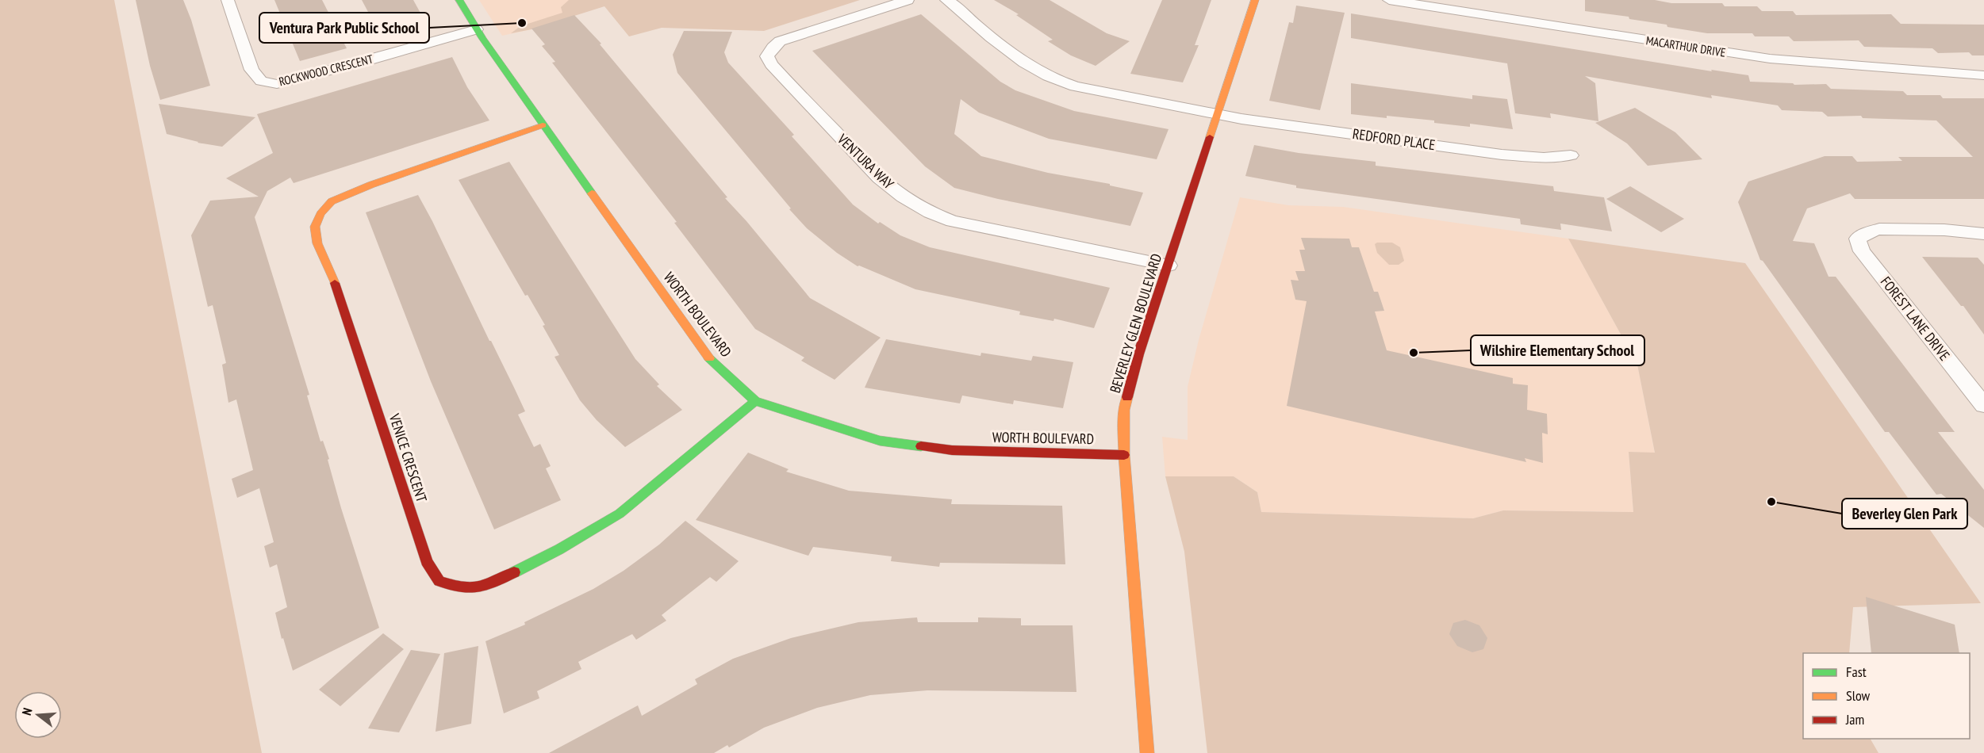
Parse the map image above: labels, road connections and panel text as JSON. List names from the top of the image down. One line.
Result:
{"streets":{"street":["MACARTHUR DRIVE","ROCKWOOD CRESCENT","REDFORD PLACE","VENTURA WAY","WORTH BOULEVARD","FOREST LANE DRIVE","BEVERLEY GLEN BOULEVARD","VENICE CRESCENT"]},"crossings":[["ROCKWOOD CRESCENT","WORTH BOULEVARD"],["REDFORD PLACE","BEVERLEY GLEN BOULEVARD"],["VENTURA WAY","BEVERLEY GLEN BOULEVARD"],["WORTH BOULEVARD","BEVERLEY GLEN BOULEVARD"],["WORTH BOULEVARD","VENICE CRESCENT"]],"places":["Ventura Park Public School","Wilshire Elementary School","Beverley Glen Park"],"legend":["Fast","Slow","Jam"],"north":"left"}
